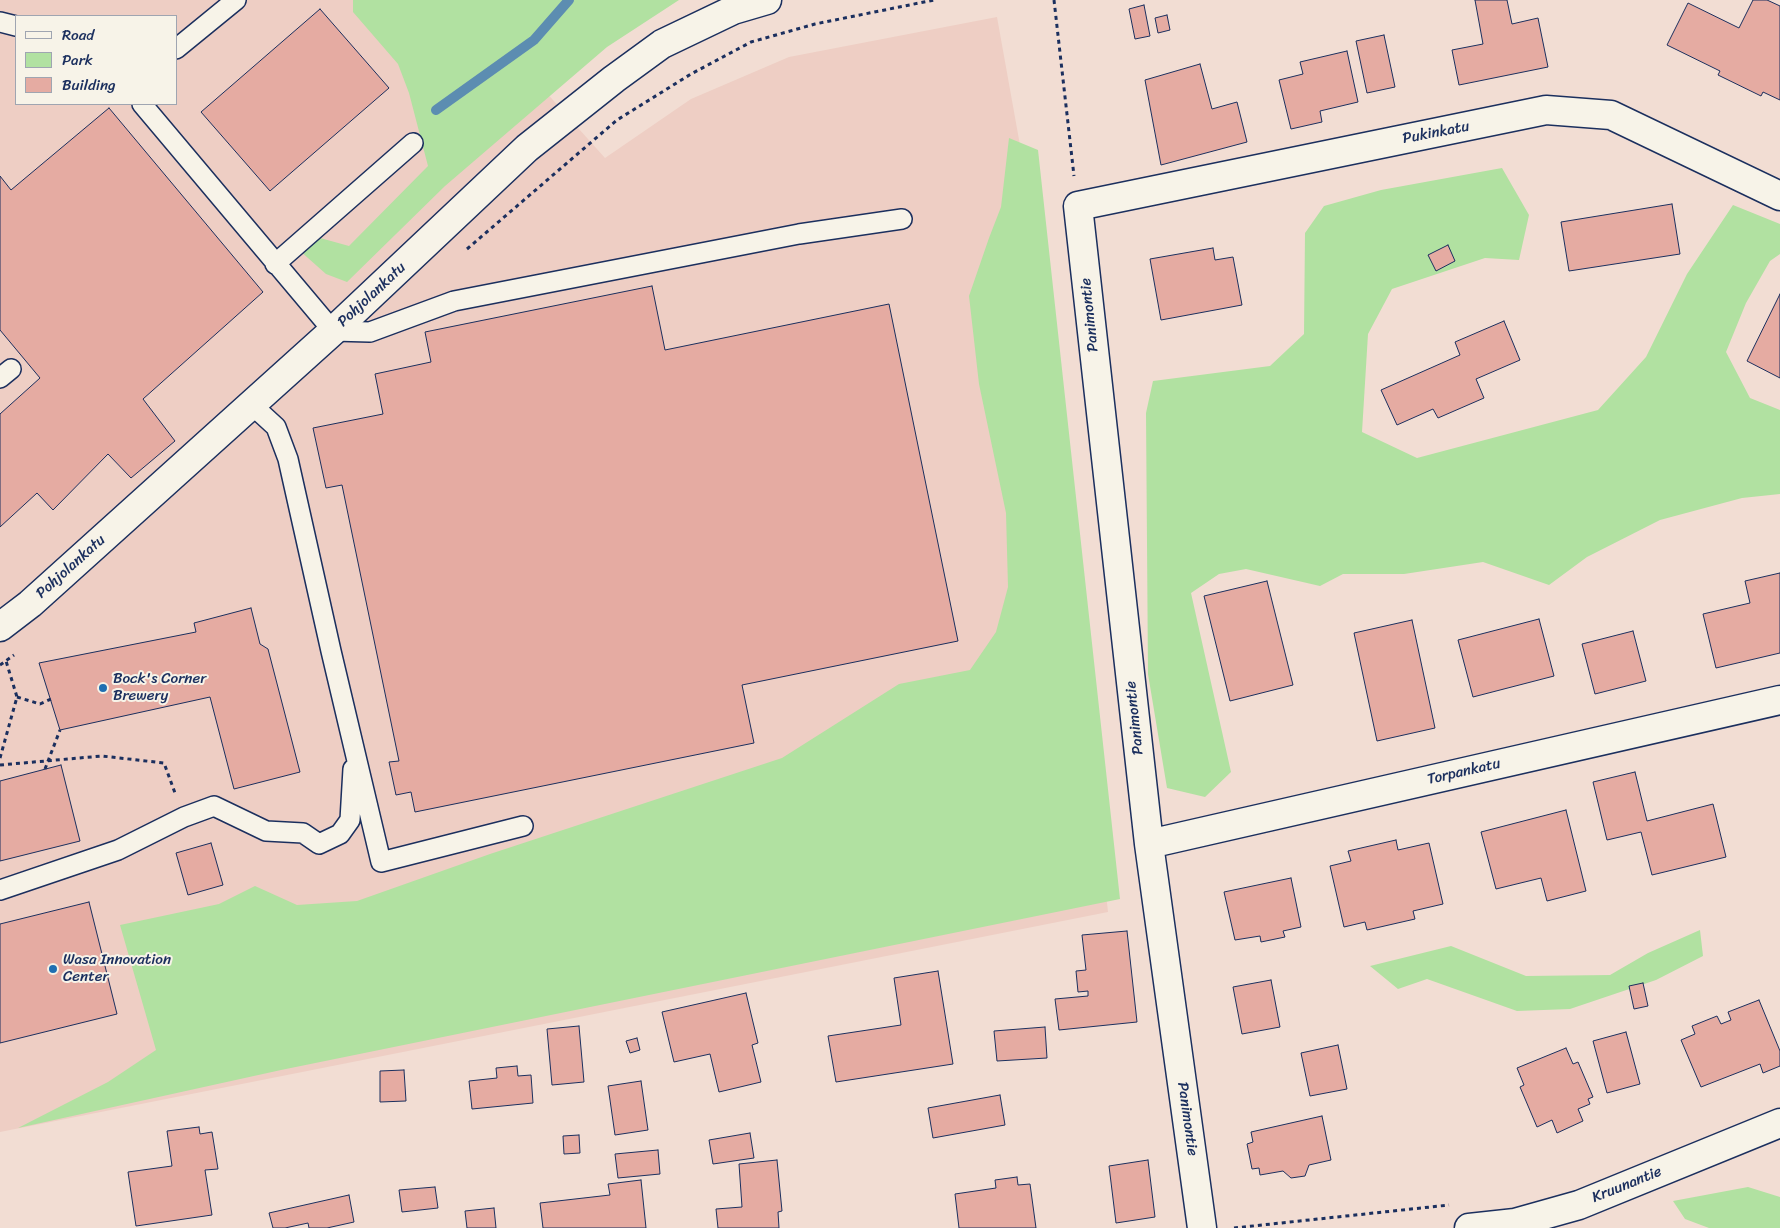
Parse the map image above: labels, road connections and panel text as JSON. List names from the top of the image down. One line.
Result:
{"streets":{"street":["Pukinkatu","Pohjolankatu","Panimontie","Torpankatu","Kruunantie"]},"crossings":[["Pukinkatu","Panimontie"],["Panimontie","Torpankatu"]],"places":["Bock's Corner Brewery","Wasa Innovation Center"],"legend":["Road","Park","Building"]}
